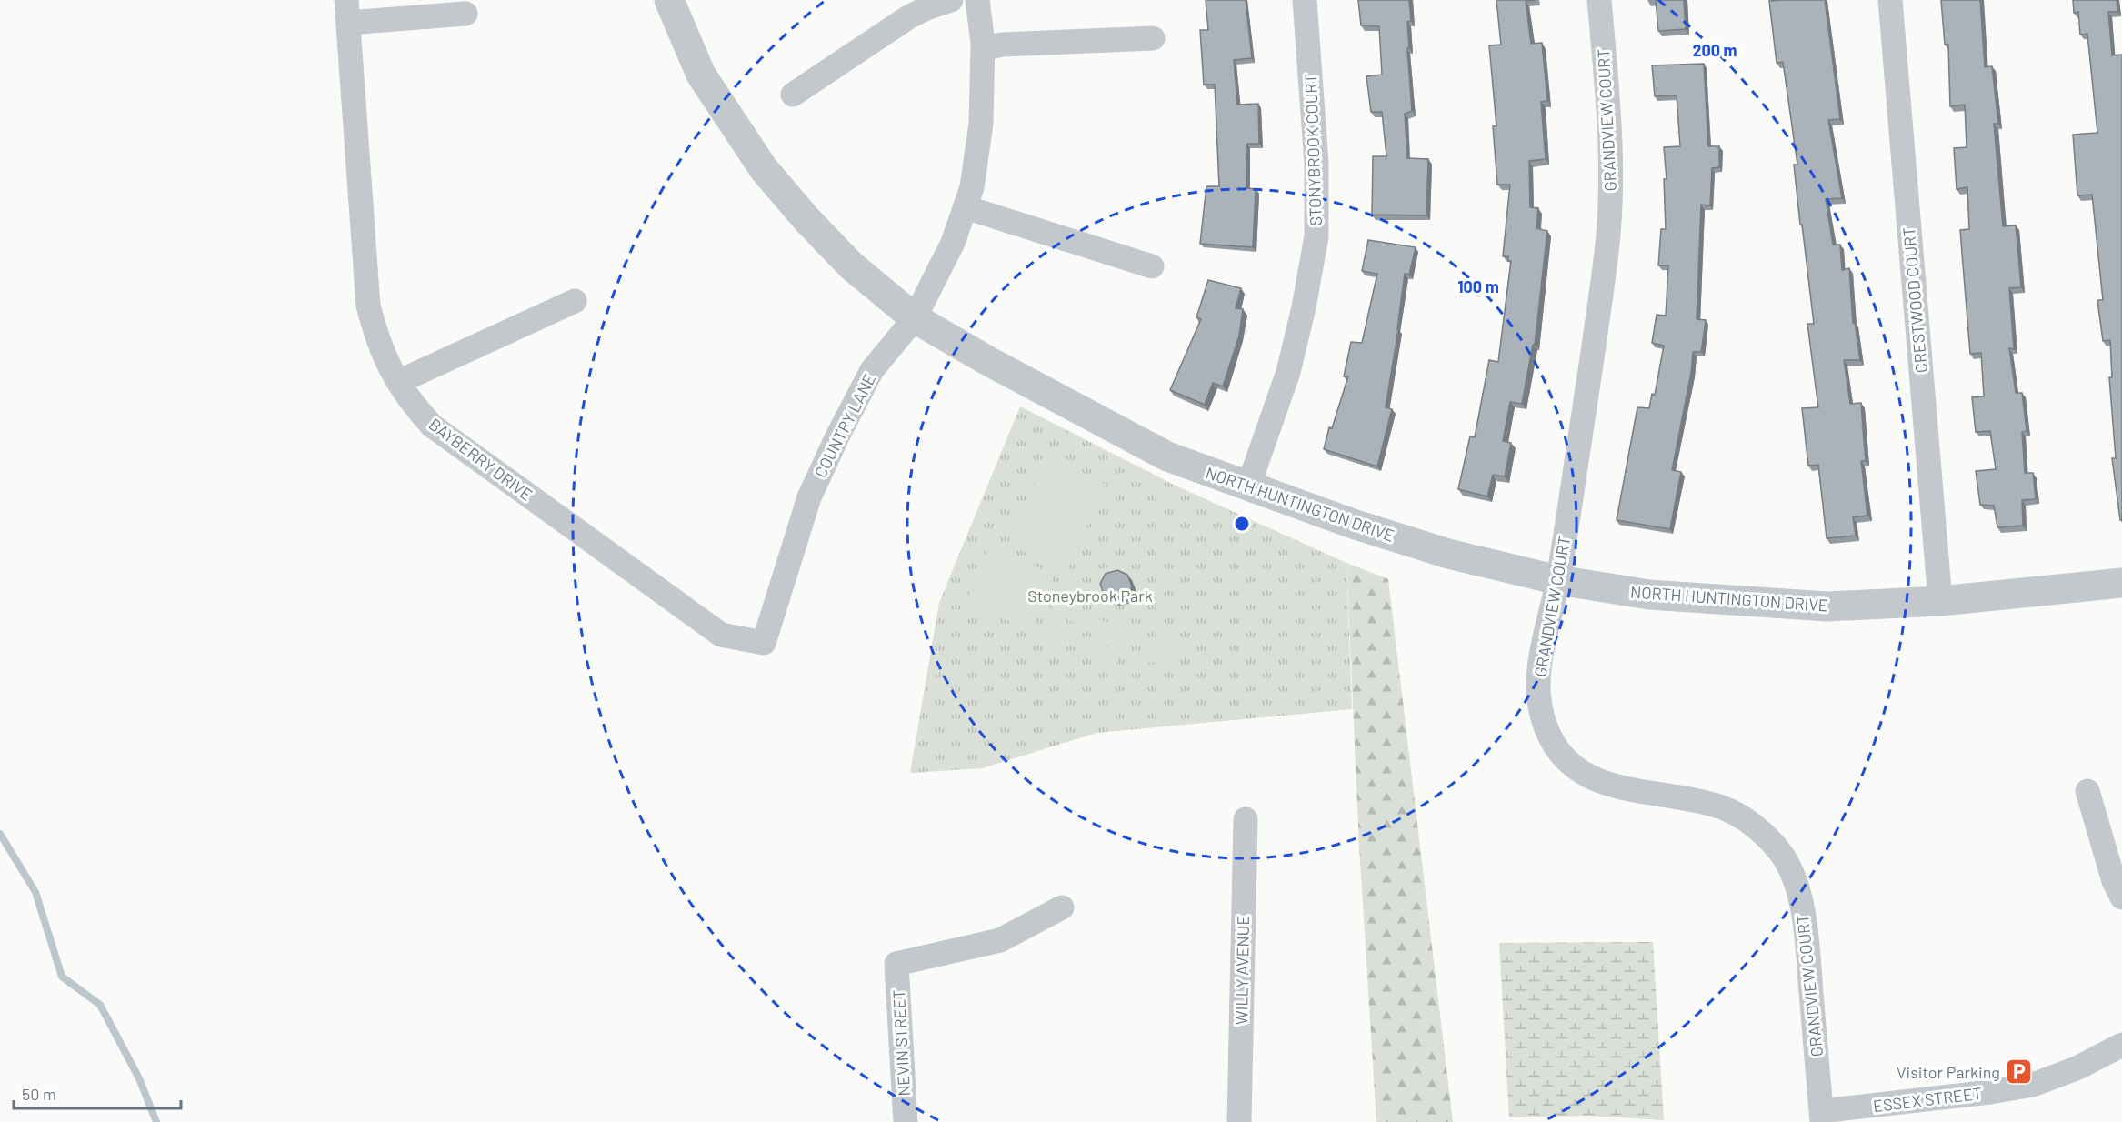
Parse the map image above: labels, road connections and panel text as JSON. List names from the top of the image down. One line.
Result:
{"streets":{"street":["GRANDVIEW COURT","STONYBROOK COURT","CRESTWOOD COURT","COUNTRY LANE","BAYBERRY DRIVE","NORTH HUNTINGTON DRIVE","WILLY AVENUE","NEVIN STREET","ESSEX STREET"]},"crossings":[["GRANDVIEW COURT","NORTH HUNTINGTON DRIVE"],["GRANDVIEW COURT","ESSEX STREET"],["STONYBROOK COURT","NORTH HUNTINGTON DRIVE"],["CRESTWOOD COURT","NORTH HUNTINGTON DRIVE"],["COUNTRY LANE","BAYBERRY DRIVE"],["COUNTRY LANE","NORTH HUNTINGTON DRIVE"]],"parks":["Stoneybrook Park"],"places":{"parking":["Visitor Parking"]},"scale_bar":"50 m","rings":["200 m","100 m"]}
